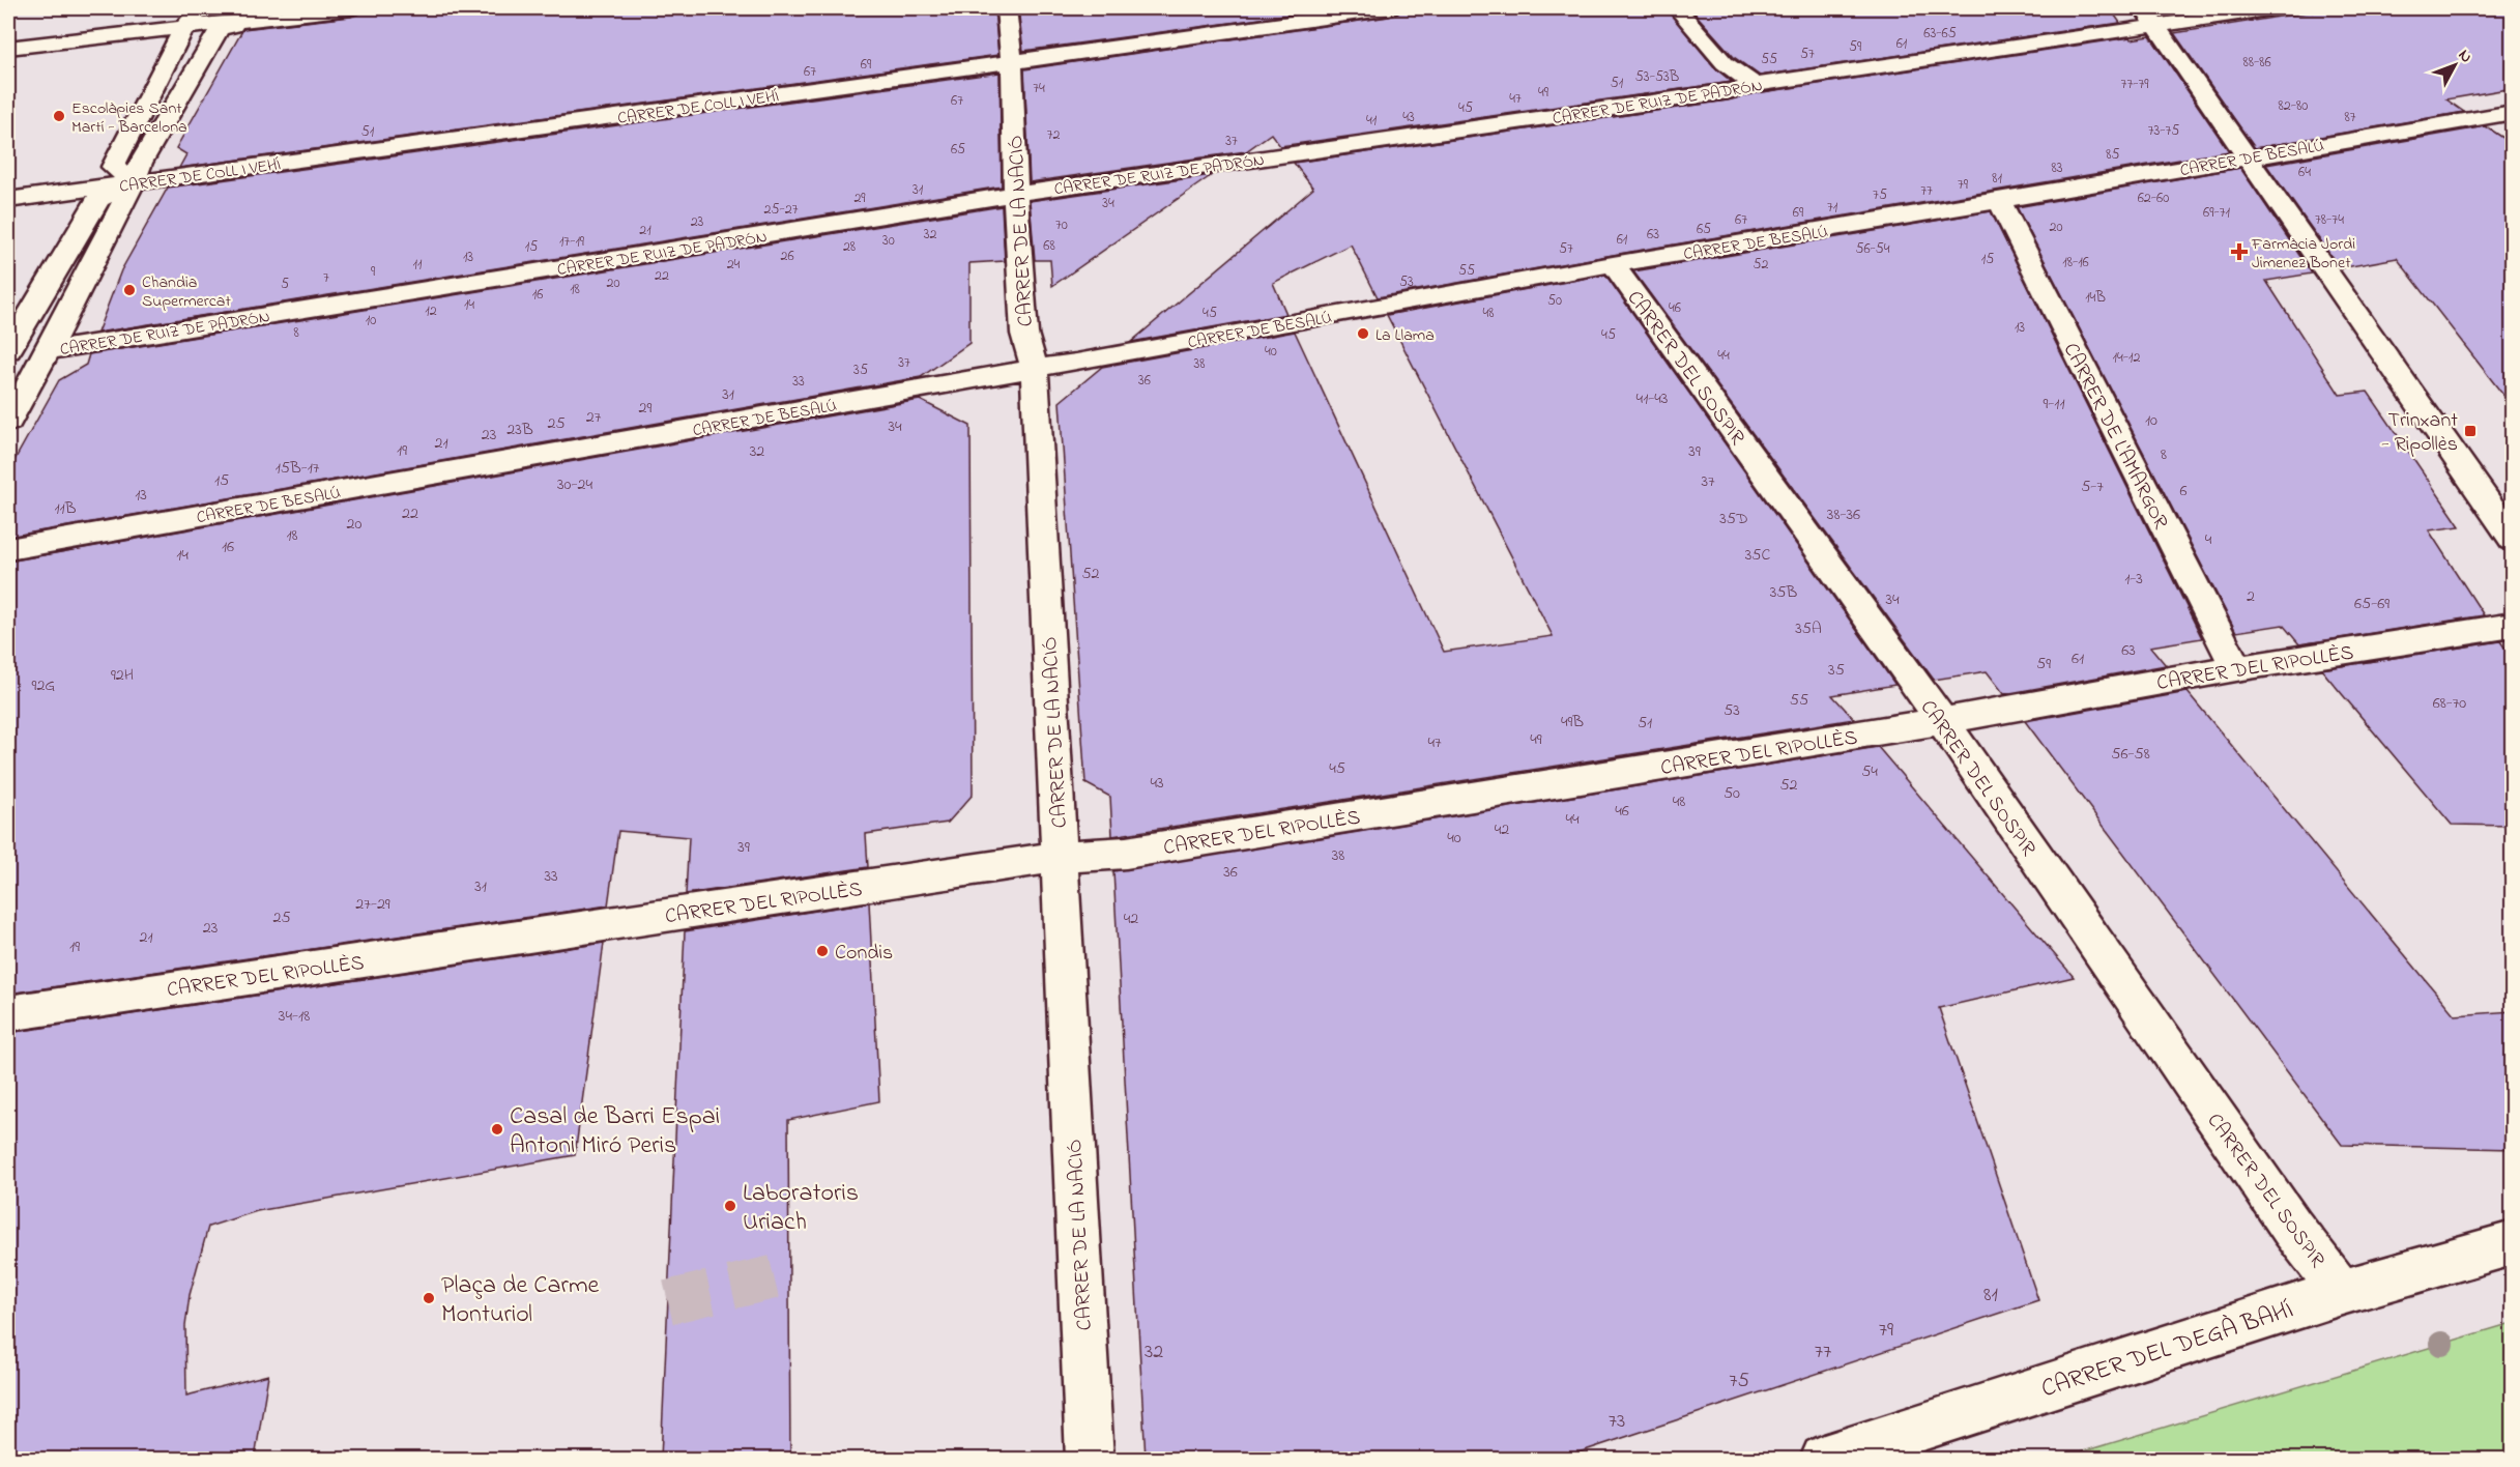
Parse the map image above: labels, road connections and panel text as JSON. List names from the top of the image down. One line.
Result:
{"streets":{"street":["CARRER DE RUIZ DE PADRÓN","CARRER DE COLL I VEHÍ","CARRER DE BESALÚ","CARRER DE LA NACIÓ","CARRER DEL SOSPIR","CARRER DE L'AMARGOR","CARRER DEL RIPOLLÈS","CARRER DEL DEGÀ BAHÍ"]},"crossings":[["CARRER DE RUIZ DE PADRÓN","CARRER DE LA NACIÓ"],["CARRER DE COLL I VEHÍ","CARRER DE LA NACIÓ"],["CARRER DE BESALÚ","CARRER DE LA NACIÓ"],["CARRER DE BESALÚ","CARRER DEL SOSPIR"],["CARRER DE BESALÚ","CARRER DE L'AMARGOR"],["CARRER DE LA NACIÓ","CARRER DEL RIPOLLÈS"],["CARRER DEL SOSPIR","CARRER DEL RIPOLLÈS"],["CARRER DEL SOSPIR","CARRER DEL DEGÀ BAHÍ"],["CARRER DE L'AMARGOR","CARRER DEL RIPOLLÈS"]],"places":{"other":["Escolàpies Sant Martí - Barcelona","Chandia Supermercat","La Llama","Condis","Casal de Barri Espai Antoni Miró Peris","Laboratoris Uriach","Plaça de Carme Monturiol"],"health":["Farmàcia Jordi Jimenez Bonet"],"transit":["Trinxant - Ripollès"]},"house_numbers":["63-65","61","59","57","55","88-86","69","67","53-53B","51","77-79","74","49","47","67","82-80","45","43","87","41","73-75","51","72","37","65","85","83","64","81","79","31","77","75","29","62-60","34","71","25-27","69","69-71","67","78-74","23","70","20","65","21","32","63","61","30","17-19","68","15","28","57","56-54","26","13","15","18-16","11","24","52","55","9","22","7","53","20","5","18","16","14B","50","14","46","12","45","48","10","13","8","45","40","44","14-12","37","38","35","36","33","31","41-43","9-11","29","27","10","25","34","23B","23","21","19","32","39","8","15B-17","15","37","30-24","5-7","6","13","11B","22","38-36","35D","20","18","4","16","14","35C","52","1-3","35B","2","34","65-69","35A","63","61","59","35","92H","92G","55","68-70","53","49B","51","49","47","56-58","45","54","43","52","50","48","46","44","42","40","39","38","36","33","31","27-29","25","42","23","21","19","34-18","81","79","32","77","75","73"],"north":"top right"}
